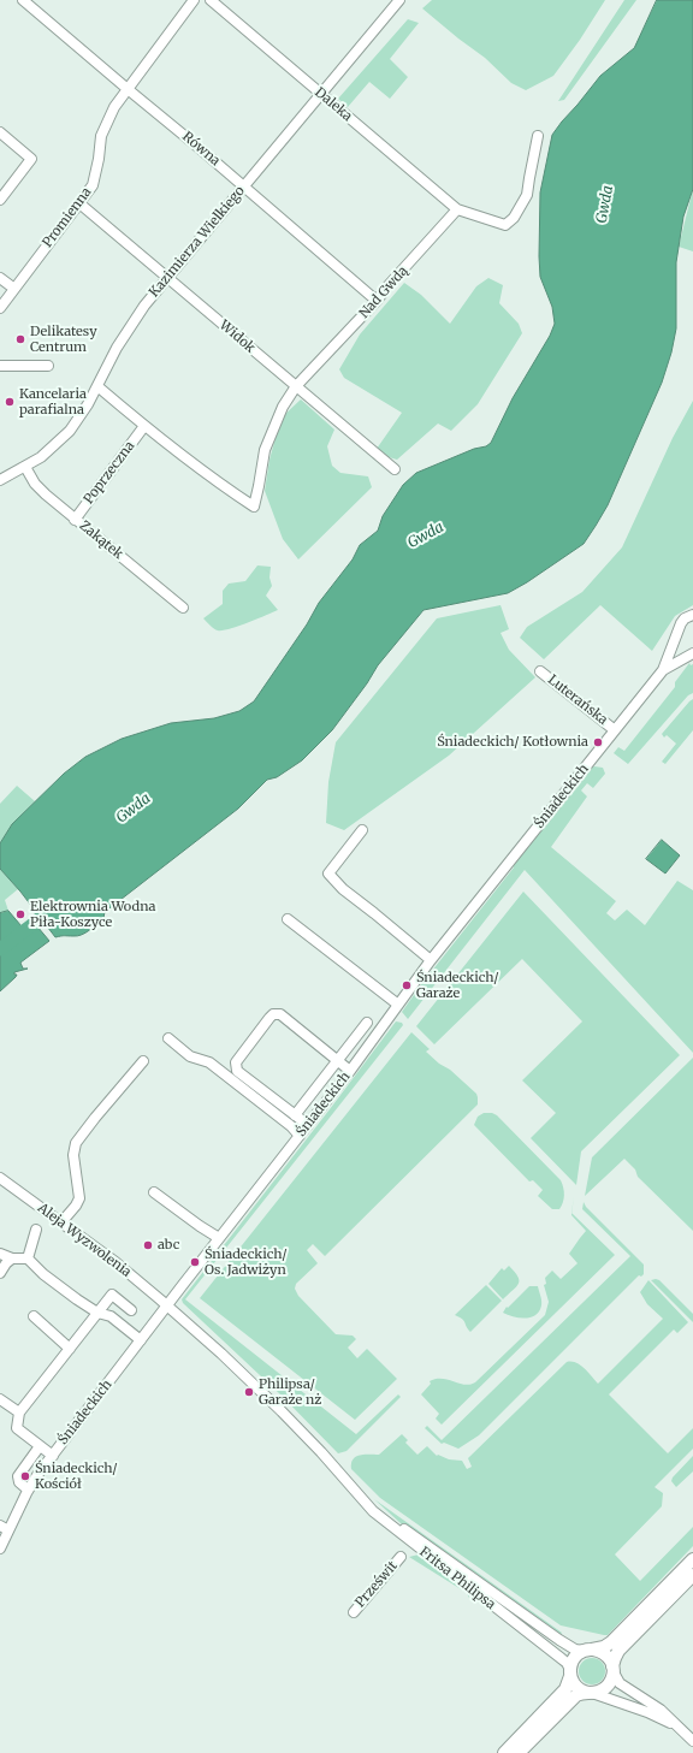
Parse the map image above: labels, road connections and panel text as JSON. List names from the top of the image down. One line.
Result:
{"streets":{"street":["Daleka","Równa","Promienna","Kazimierza Wielkiego","Nad Gwdą","Widok","Poprzeczna","Zakątek","Luterańska","Śniadeckich","Aleja Wyzwolenia","Fritsa Philipsa","Prześwit"]},"crossings":[["Daleka","Kazimierza Wielkiego"],["Daleka","Nad Gwdą"],["Równa","Promienna"],["Równa","Kazimierza Wielkiego"],["Równa","Nad Gwdą"],["Promienna","Widok"],["Kazimierza Wielkiego","Widok"],["Kazimierza Wielkiego","Zakątek"],["Nad Gwdą","Widok"],["Nad Gwdą","Poprzeczna"],["Poprzeczna","Zakątek"],["Luterańska","Śniadeckich"],["Śniadeckich","Aleja Wyzwolenia"],["Śniadeckich","Fritsa Philipsa"],["Aleja Wyzwolenia","Fritsa Philipsa"]],"water":["Gwda"],"places":["Delikatesy Centrum","Kancelaria parafialna","Śniadeckich/ Kotłownia","Elektrownia Wodna Piła-Koszyce","Śniadeckich/ Garaże","abc","Śniadeckich/ Os. Jadwiżyn","Philipsa/ Garaże nż","Śniadeckich/ Kościół"]}
